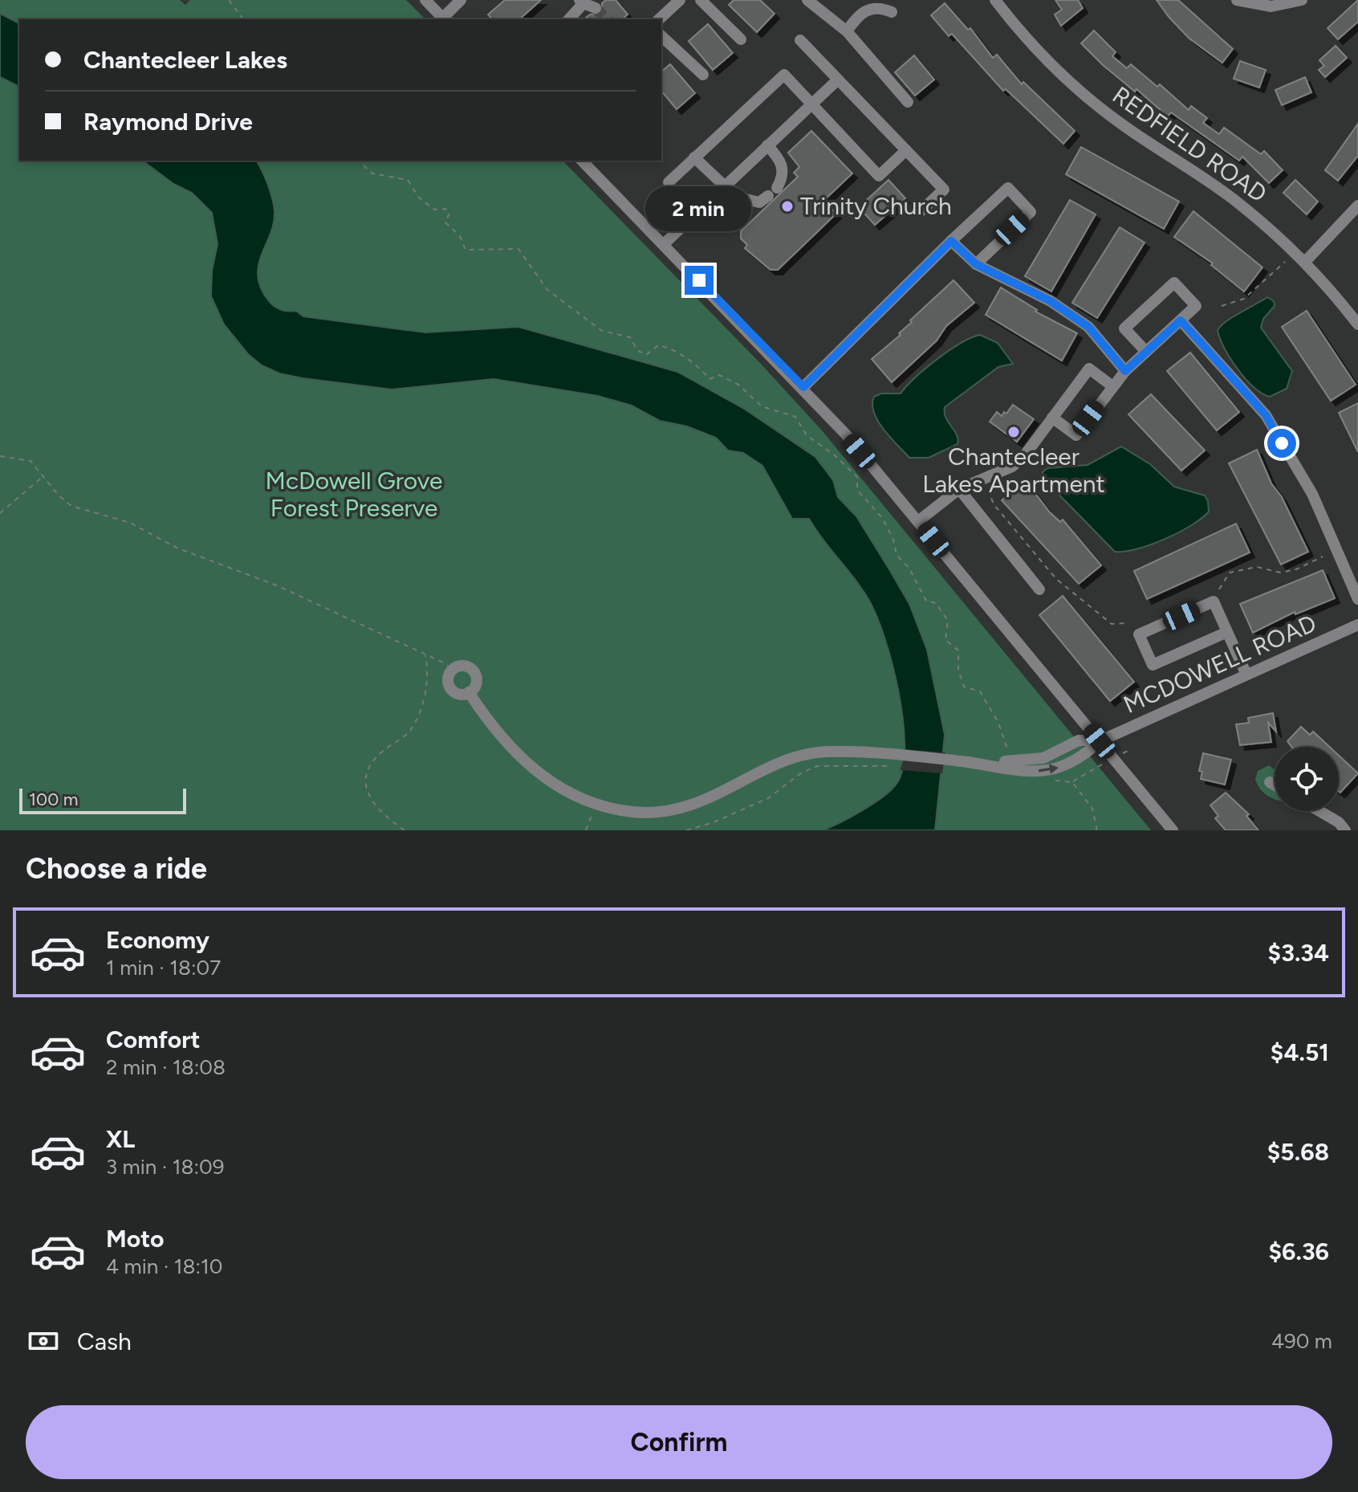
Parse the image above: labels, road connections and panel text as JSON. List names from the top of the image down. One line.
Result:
{"streets":{"street":["REDFIELD ROAD","MCDOWELL ROAD"]},"parks":["McDowell Grove Forest Preserve"],"places":["Trinity Church","Chantecleer Lakes Apartment"],"scale_bar":"100 m","page":{"banner":["Chantecleer Lakes","Raymond Drive"],"bubble":"2 min","scale":"100 m","heading":"Choose a ride","list":[{"name":"Economy","note":"1 min · 18:07","value":"$3.34"},{"name":"Comfort","note":"2 min · 18:08","value":"$4.51"},{"name":"XL","note":"3 min · 18:09","value":"$5.68"},{"name":"Moto","note":"4 min · 18:10","value":"$6.36"}],"pay":["Cash","490 m"],"buttons":"Confirm"}}
